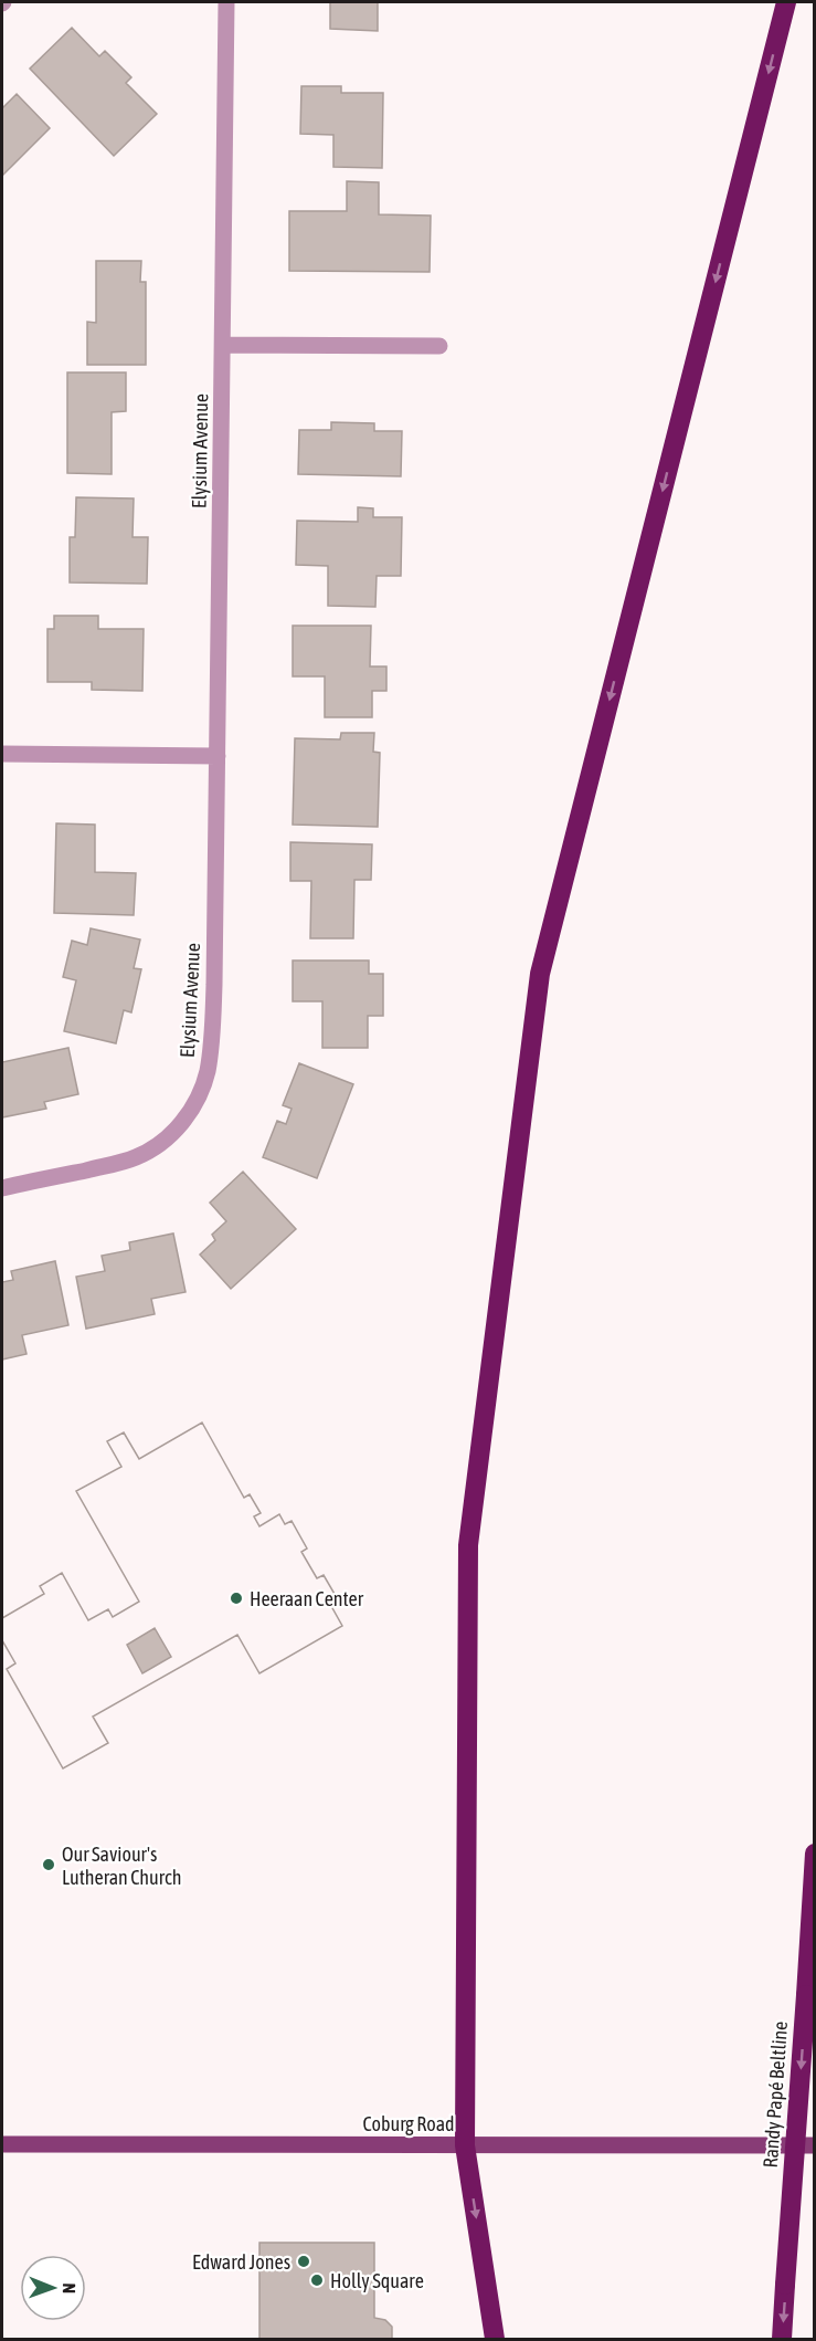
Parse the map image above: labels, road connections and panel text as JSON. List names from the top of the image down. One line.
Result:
{"streets":{"highway":["Randy Papé Beltline"],"main road":["Coburg Road"],"street":["Elysium Avenue"]},"one_way":["Randy Papé Beltline"],"places":["Heeraan Center","Our Saviour's Lutheran Church","Edward Jones","Holly Square"],"north":"right"}
